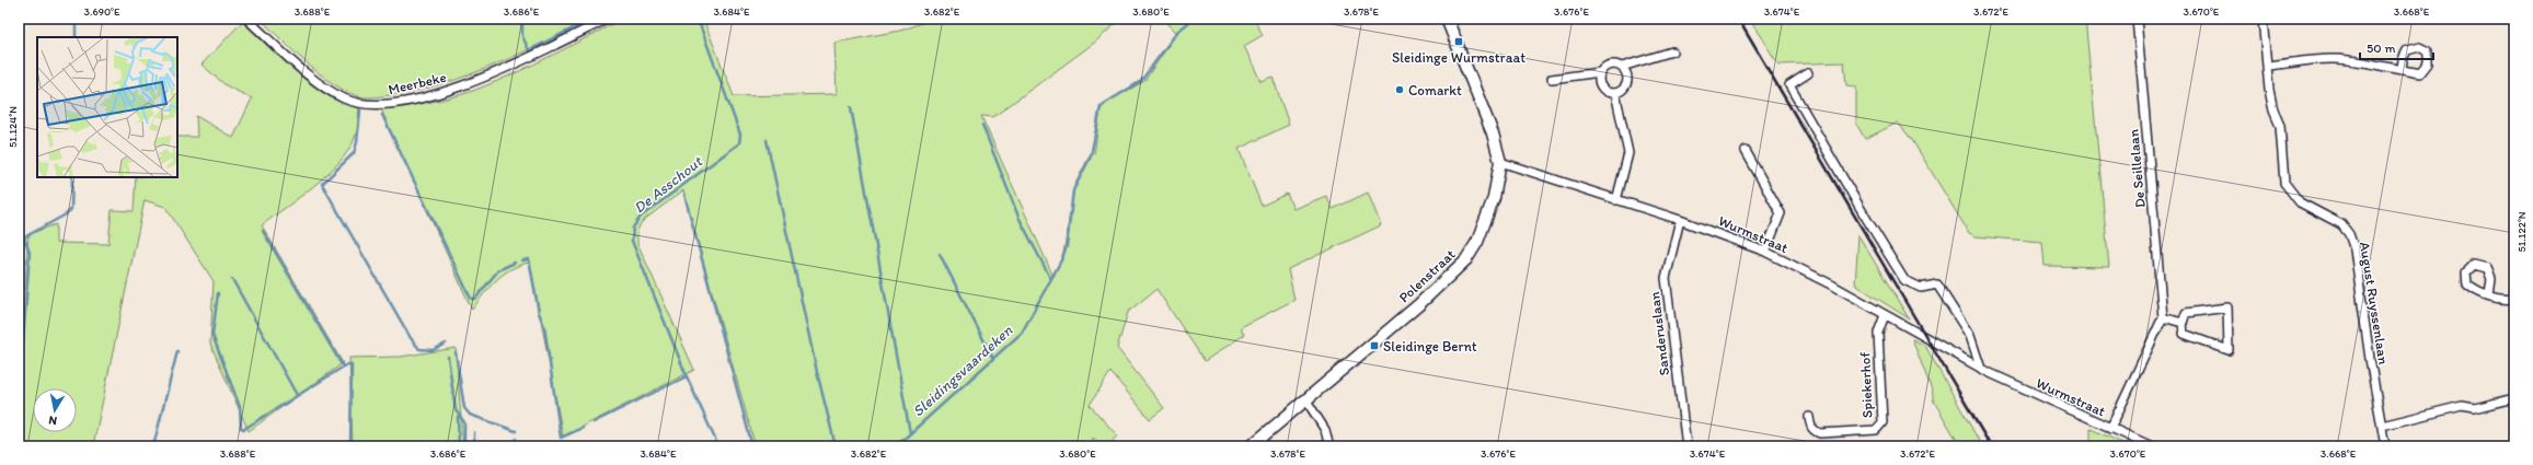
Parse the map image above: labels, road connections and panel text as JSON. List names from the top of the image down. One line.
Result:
{"streets":{"main road":["Polenstraat"],"street":["Meerbeke","De Seillelaan","Wurmstraat","August Ruyssenlaan","Sanderuslaan","Spiekerhof"]},"crossings":[["De Seillelaan","Wurmstraat"],["Wurmstraat","Polenstraat"],["Wurmstraat","Sanderuslaan"],["Wurmstraat","Spiekerhof"]],"water":["De Asschout","Sleidingsvaardeken"],"places":{"transit":["Sleidinge Wurmstraat","Sleidinge Bernt"],"other":["Comarkt"]},"scale_bar":"50 m","north":"bottom","coordinates":["3.690°E","3.688°E","3.686°E","3.684°E","3.682°E","3.680°E","3.678°E","3.676°E","3.674°E","3.672°E","3.670°E","3.668°E","51.124°N","51.122°N"]}
